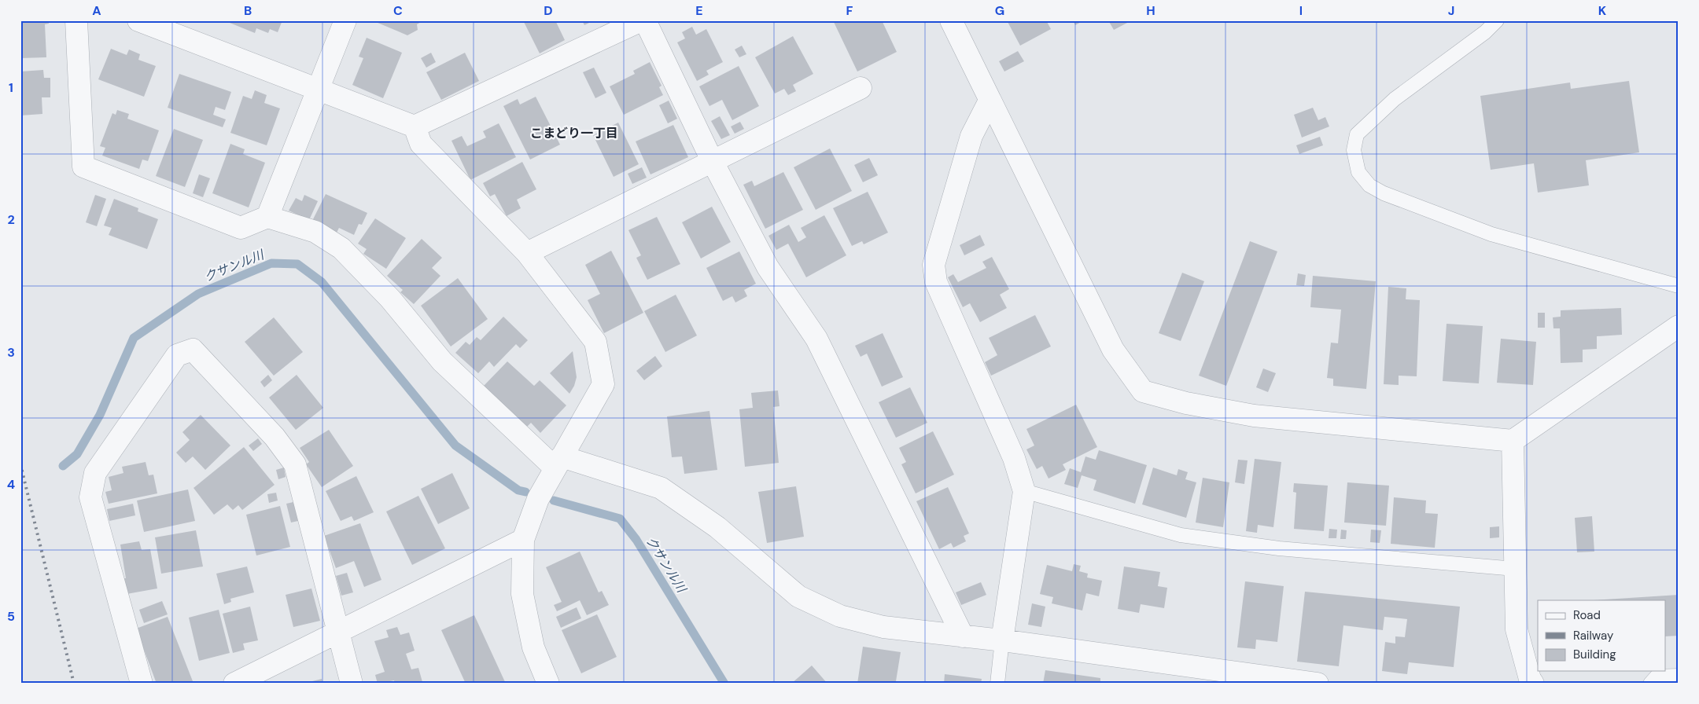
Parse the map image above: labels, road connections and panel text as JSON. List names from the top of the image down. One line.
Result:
{"districts":["こまどり一丁目"],"water":["クサンル川"],"legend":["Road","Railway","Building"],"grid":{"columns":["A","B","C","D","E","F","G","H","I","J","K"],"rows":["1","2","3","4","5"]}}
